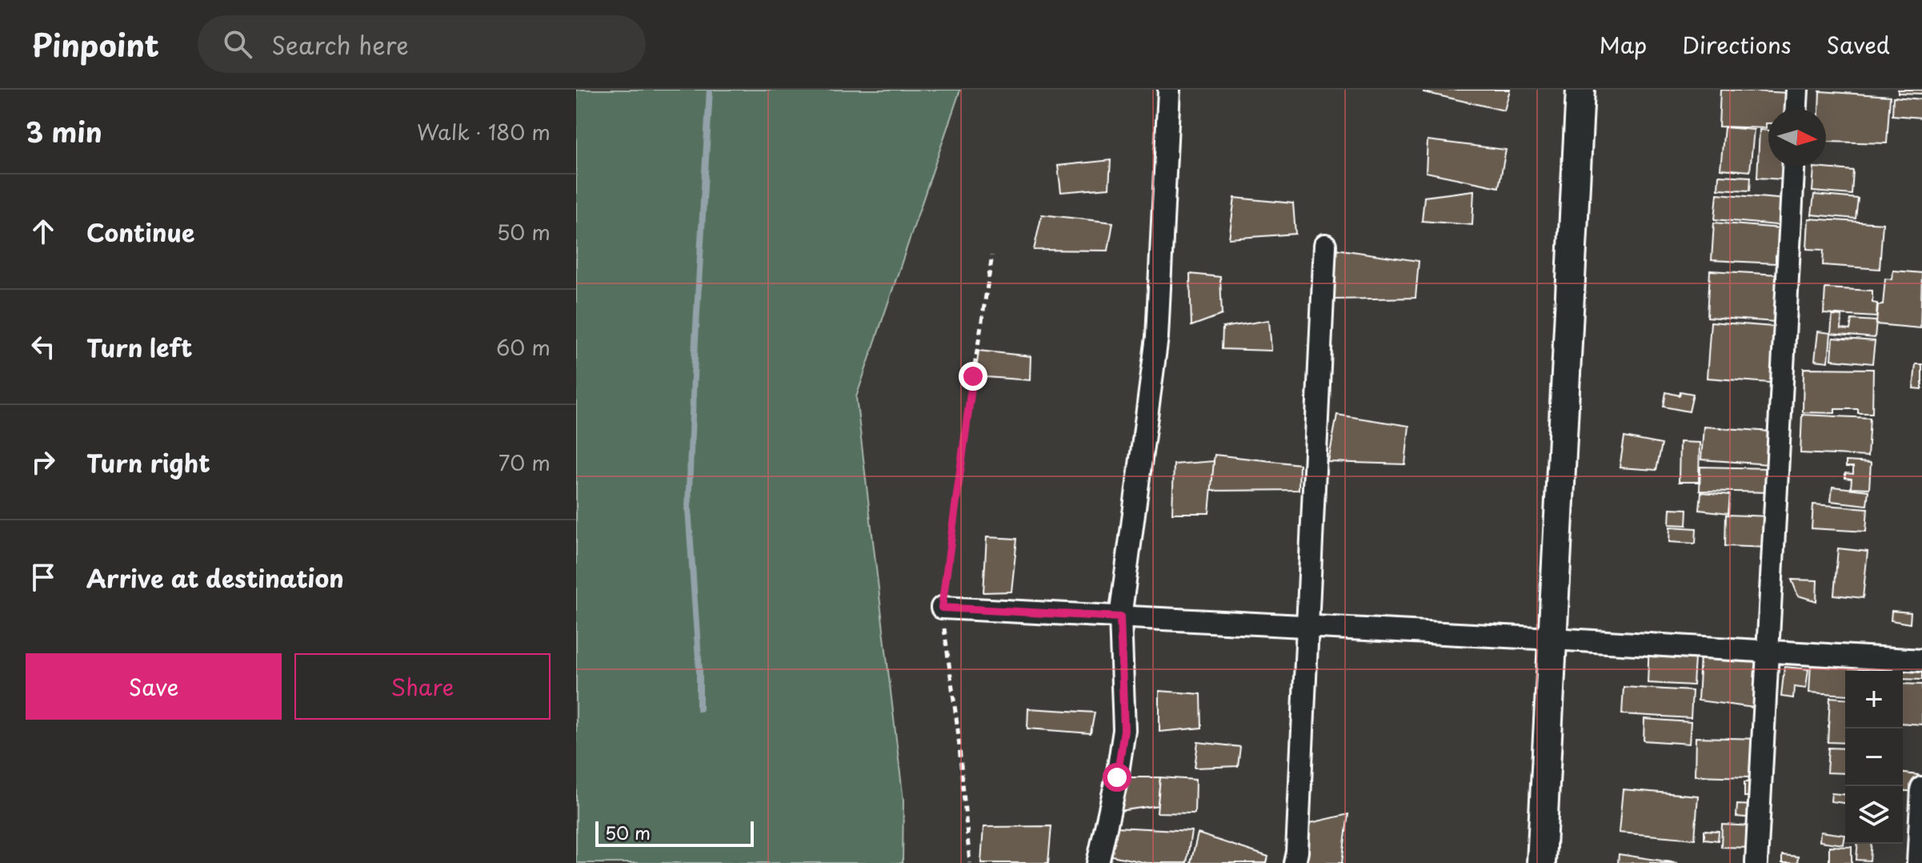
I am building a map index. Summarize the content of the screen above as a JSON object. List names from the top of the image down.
{
  "scale_bar": "50 m",
  "north": "right",
  "page": {
    "header": "Pinpoint",
    "search": "Search here",
    "nav": ["Map", "Directions", "Saved"],
    "heading": ["3 min", "Walk · 180 m"],
    "list": [
      ["Continue", "50 m"],
      ["Turn left", "60 m"],
      ["Turn right", "70 m"],
      "Arrive at destination"
    ],
    "buttons": ["Save", "Share"],
    "map_buttons": ["+", "−"],
    "scale": "50 m"
  }
}
